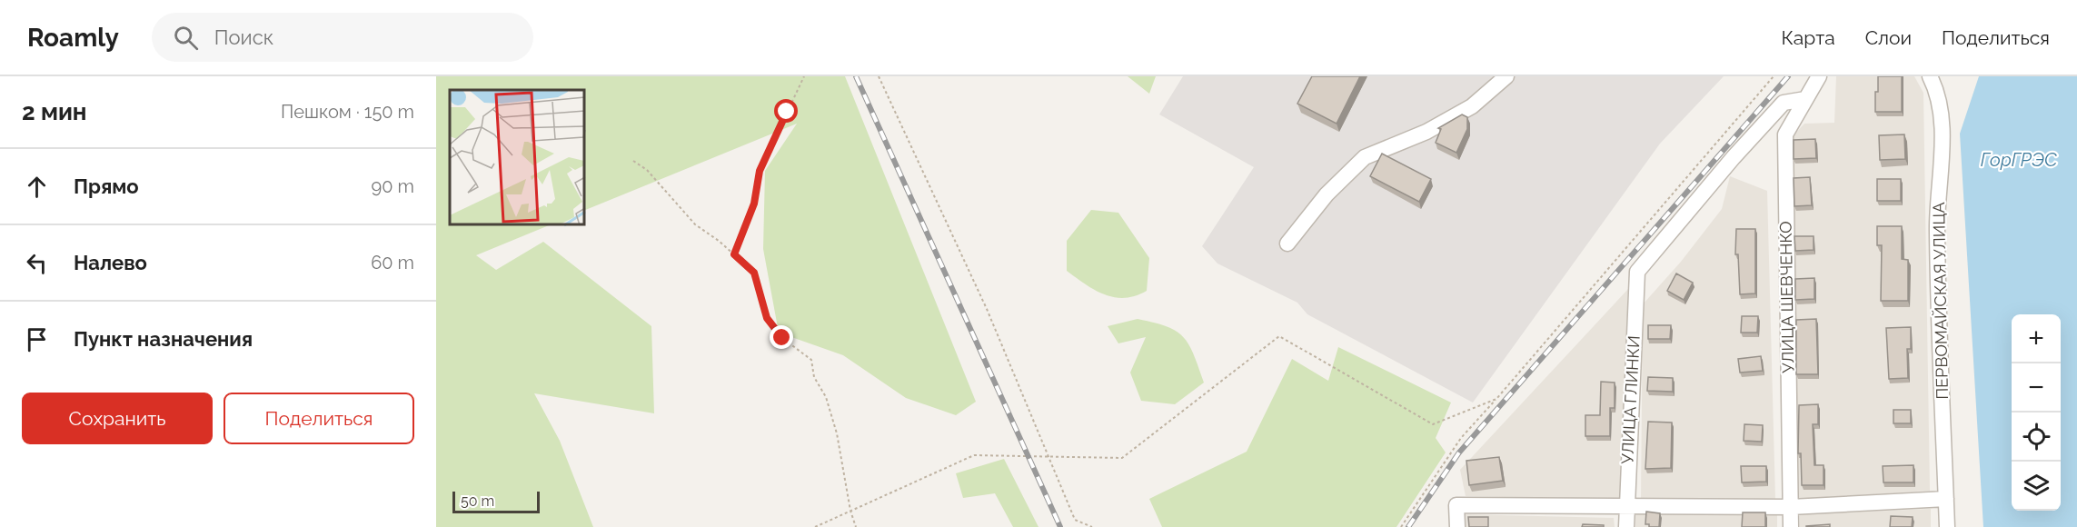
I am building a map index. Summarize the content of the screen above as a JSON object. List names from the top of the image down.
{
  "streets": {
    "street": ["УЛИЦА ШЕВЧЕНКО", "ПЕРВОМАЙСКАЯ УЛИЦА", "УЛИЦА ГЛИНКИ"]
  },
  "crossings": [
    ["УЛИЦА ШЕВЧЕНКО", "УЛИЦА ГЛИНКИ"]
  ],
  "water": ["ГорГРЭС"],
  "scale_bar": "50 m",
  "page": {
    "header": "Roamly",
    "search": "Поиск",
    "nav": ["Карта", "Слои", "Поделиться"],
    "heading": ["2 мин", "Пешком · 150 m"],
    "list": [
      ["Прямо", "90 m"],
      ["Налево", "60 m"],
      "Пункт назначения"
    ],
    "map_buttons": ["+", "−"],
    "buttons": ["Сохранить", "Поделиться"],
    "scale": "50 m"
  }
}
